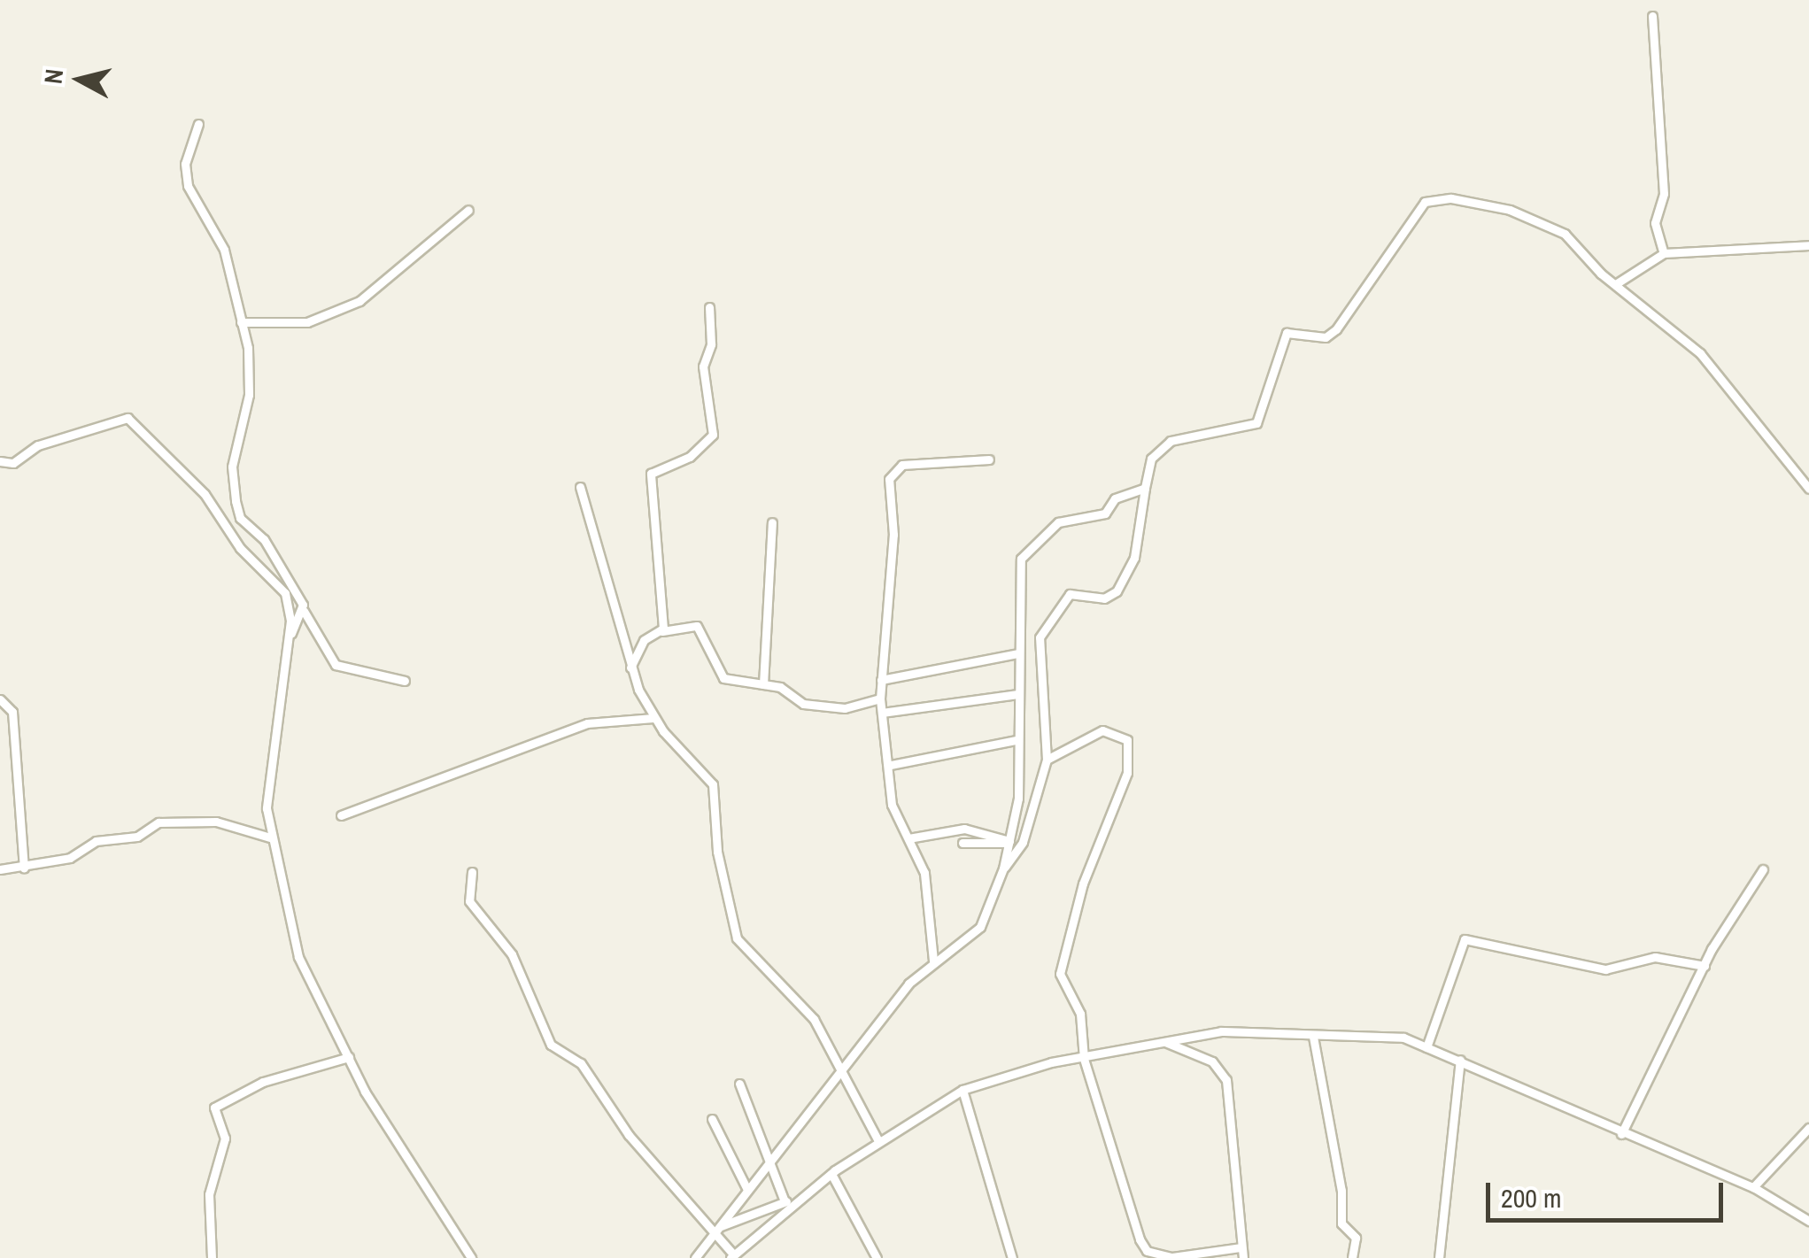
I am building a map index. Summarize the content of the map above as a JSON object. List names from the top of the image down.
{
  "scale_bar": "200 m",
  "north": "left"
}
